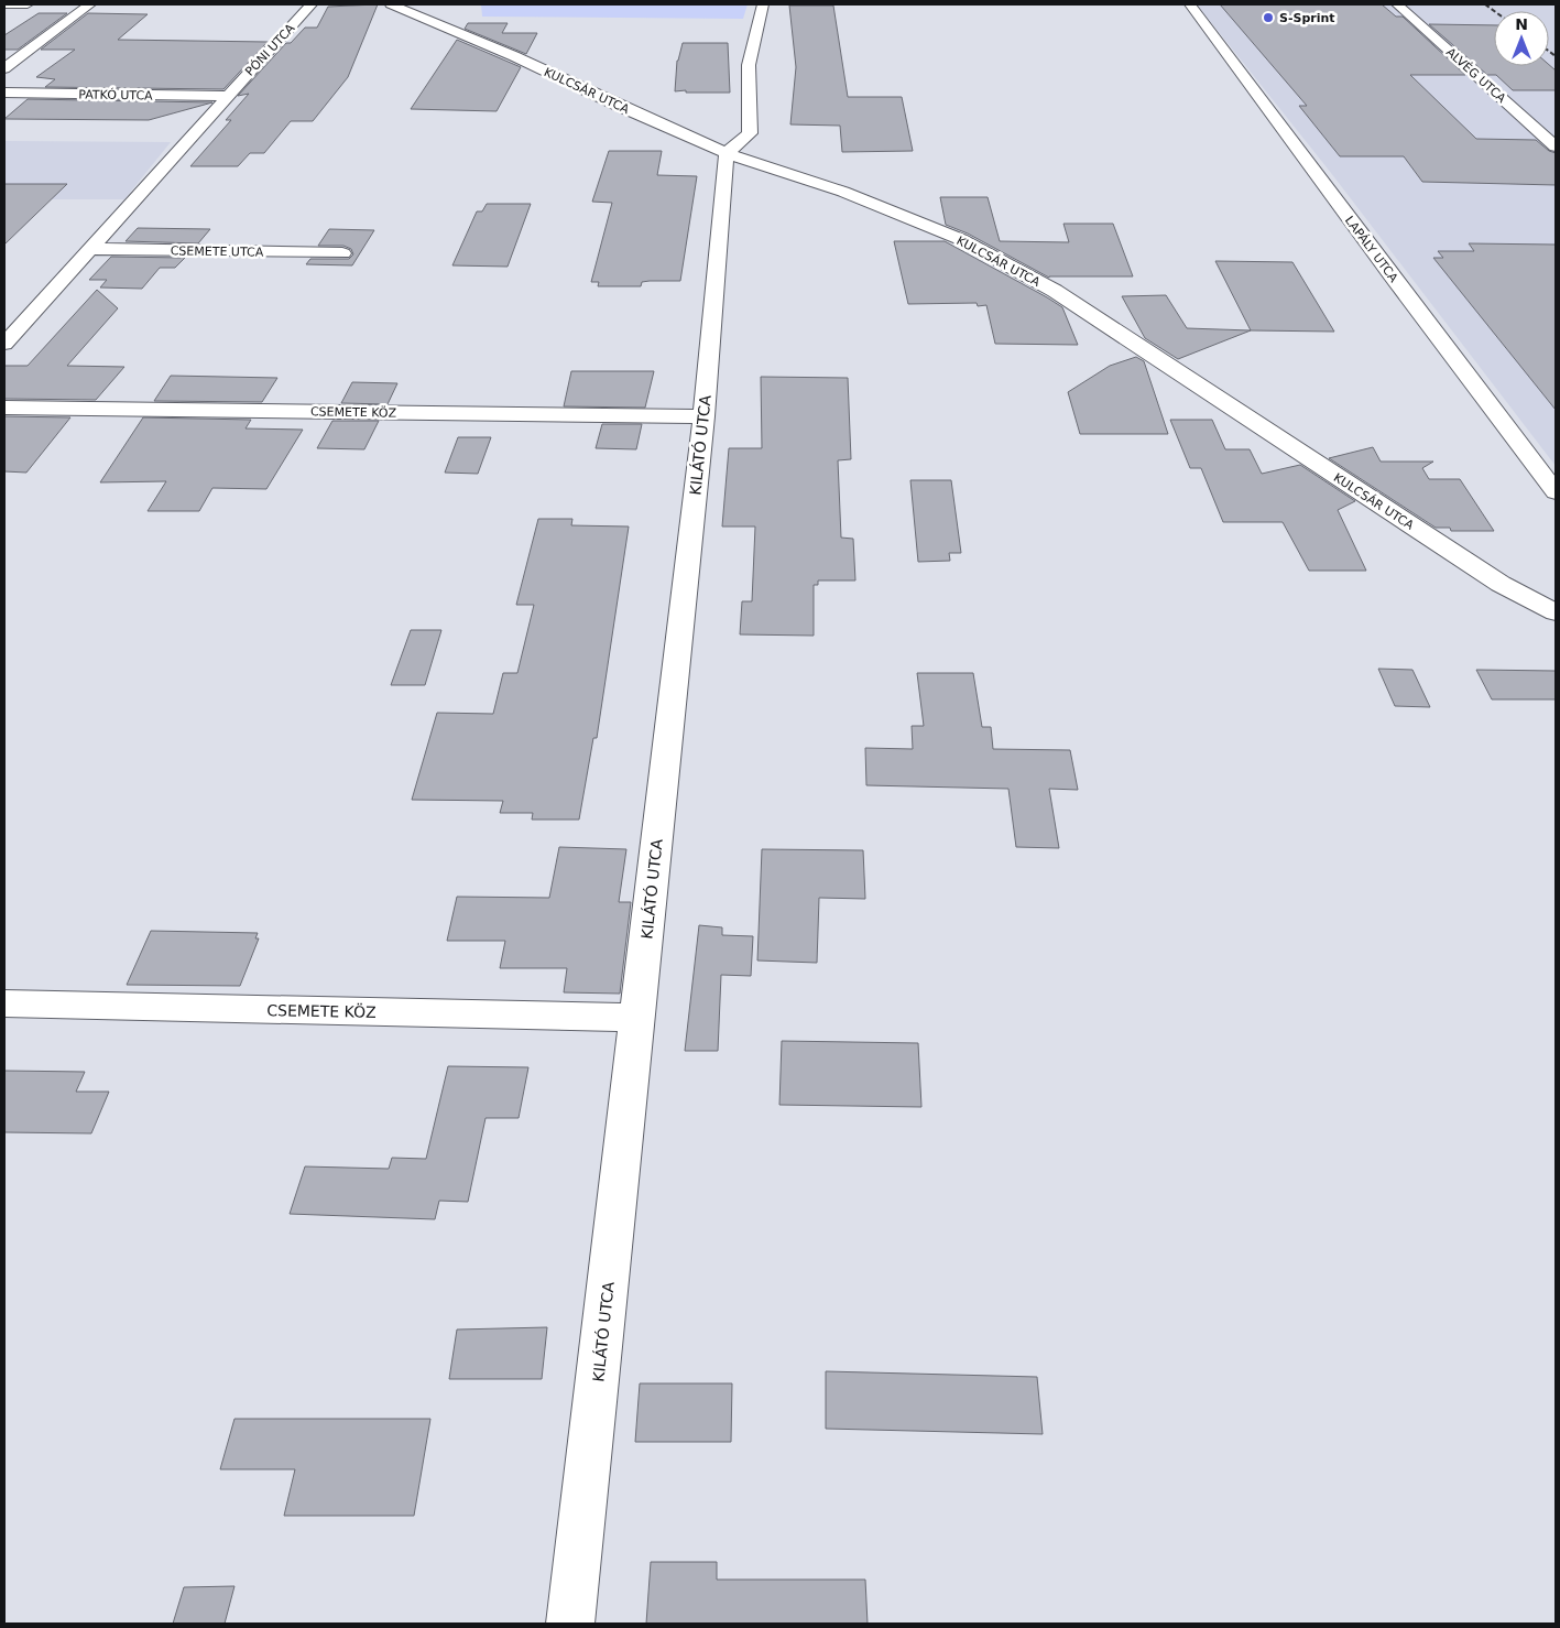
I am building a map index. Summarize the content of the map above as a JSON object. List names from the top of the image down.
{
  "streets": {
    "street": [
      "PÓNI UTCA",
      "ALVÉG UTCA",
      "KULCSÁR UTCA",
      "PATKÓ UTCA",
      "LAPÁLY UTCA",
      "CSEMETE UTCA",
      "CSEMETE KÖZ",
      "KILÁTÓ UTCA"
    ]
  },
  "crossings": [
    ["PÓNI UTCA", "PATKÓ UTCA"],
    ["KULCSÁR UTCA", "KILÁTÓ UTCA"],
    ["CSEMETE KÖZ", "KILÁTÓ UTCA"]
  ],
  "places": ["S-Sprint"],
  "north": "top"
}
